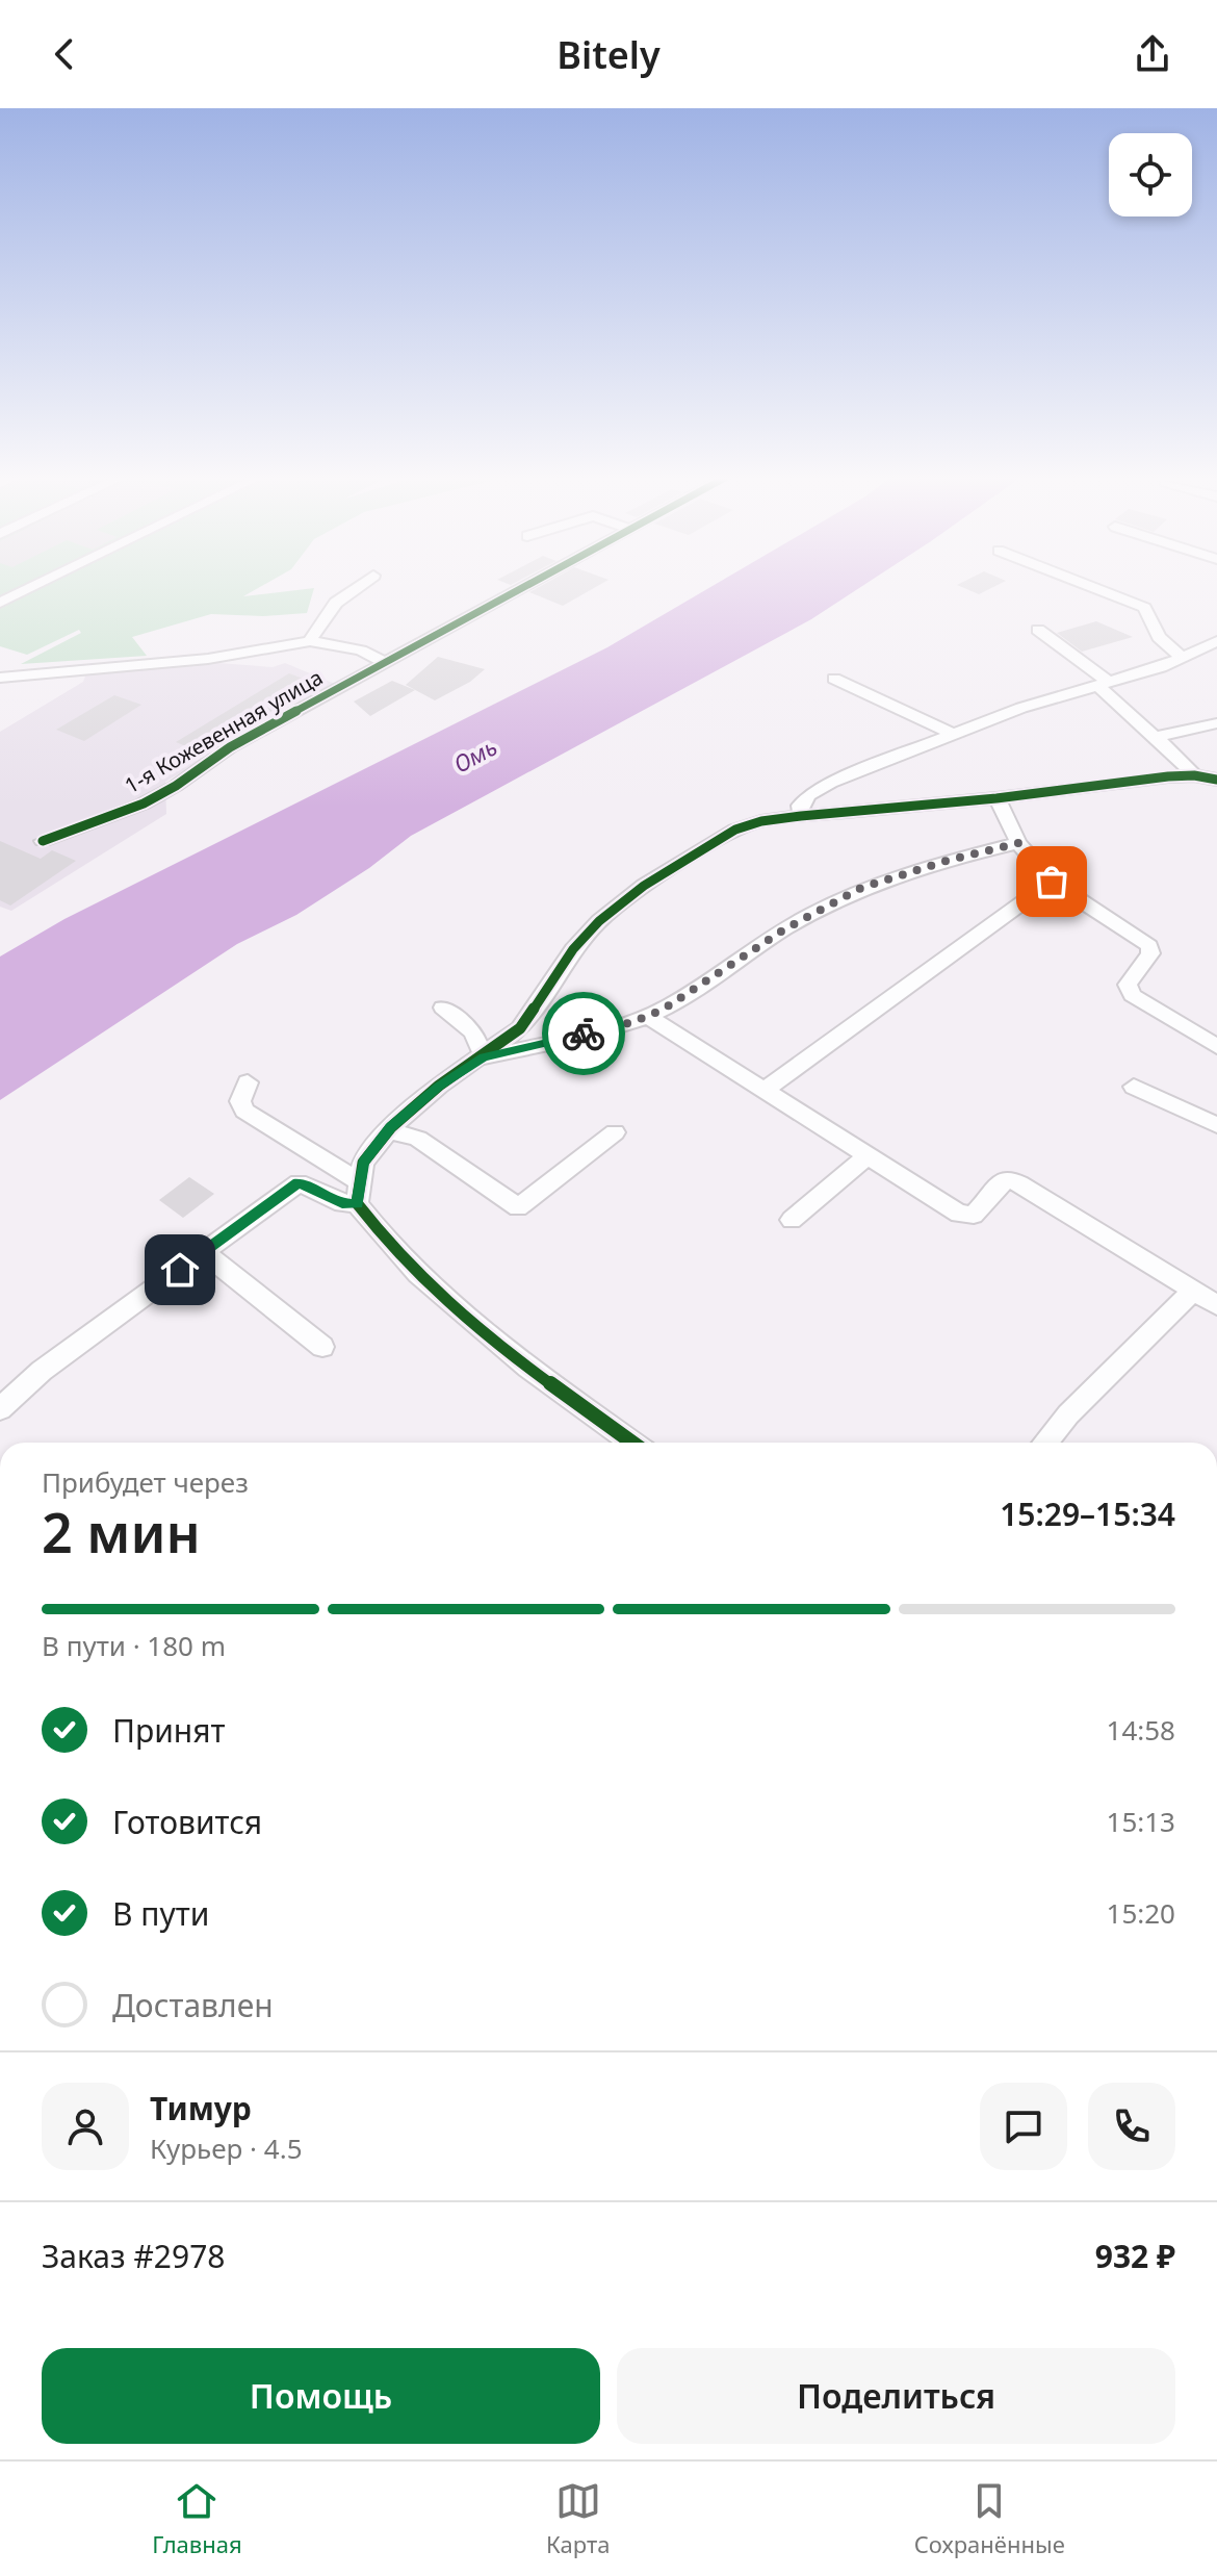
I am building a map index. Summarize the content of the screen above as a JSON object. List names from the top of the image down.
{
  "streets": {
    "street": ["1-я Кожевенная улица"]
  },
  "water": ["Омь"],
  "page": {
    "header": "Bitely",
    "heading": ["2 мин", "Прибудет через", "15:29–15:34"],
    "panel": [
      "Тимур",
      "Курьер · 4.5",
      "Заказ #2978",
      "932 ₽"
    ],
    "bar": "В пути · 180 m",
    "list": [
      ["Принят", "14:58"],
      ["Готовится", "15:13"],
      ["В пути", "15:20"],
      "Доставлен"
    ],
    "buttons": ["Помощь", "Поделиться"],
    "tabs": ["Главная", "Карта", "Сохранённые"]
  }
}
